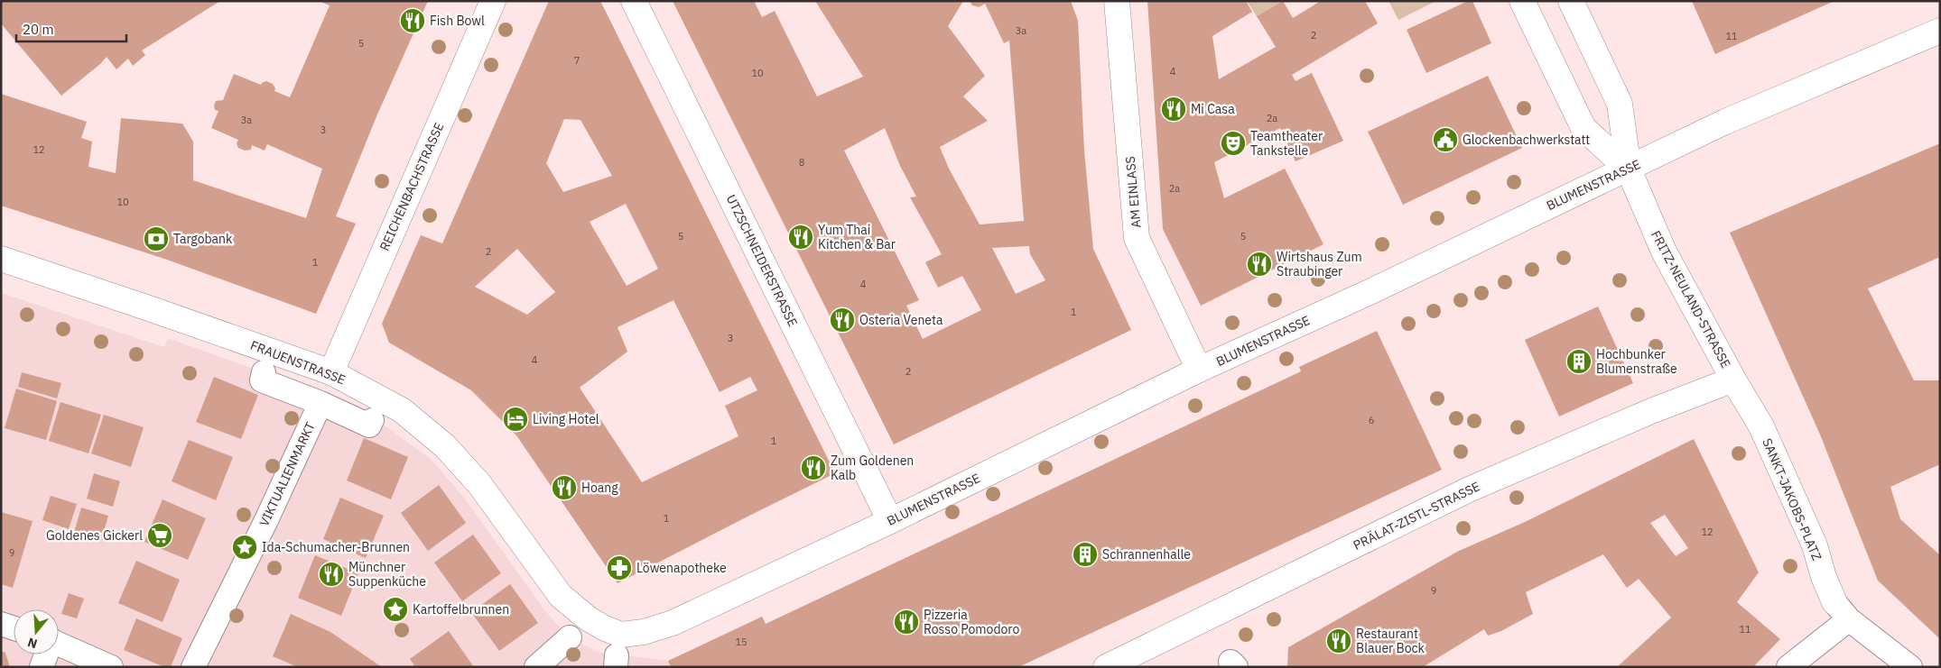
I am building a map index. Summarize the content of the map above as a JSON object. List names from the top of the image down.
{
  "streets": {
    "street": [
      "BLUMENSTRASSE",
      "REICHENBACHSTRASSE",
      "AM EINLASS",
      "UTZSCHNEIDERSTRASSE",
      "FRITZ-NEULAND-STRASSE",
      "FRAUENSTRASSE",
      "VIKTUALIENMARKT",
      "SANKT-JAKOBS-PLATZ",
      "PRÄLAT-ZISTL-STRASSE"
    ]
  },
  "crossings": [
    ["BLUMENSTRASSE", "AM EINLASS"],
    ["BLUMENSTRASSE", "UTZSCHNEIDERSTRASSE"],
    ["BLUMENSTRASSE", "FRITZ-NEULAND-STRASSE"],
    ["BLUMENSTRASSE", "FRAUENSTRASSE"],
    ["REICHENBACHSTRASSE", "FRAUENSTRASSE"],
    ["FRITZ-NEULAND-STRASSE", "SANKT-JAKOBS-PLATZ"],
    ["FRITZ-NEULAND-STRASSE", "PRÄLAT-ZISTL-STRASSE"],
    ["SANKT-JAKOBS-PLATZ", "PRÄLAT-ZISTL-STRASSE"]
  ],
  "places": {
    "restaurant": [
      "Fish Bowl",
      "Mi Casa",
      "Yum Thai Kitchen & Bar",
      "Wirtshaus Zum Straubinger",
      "Osteria Veneta",
      "Zum Goldenen Kalb",
      "Hoang",
      "Münchner Suppenküche",
      "Pizzeria Rosso Pomodoro",
      "Restaurant Blauer Bock"
    ],
    "public building": ["Glockenbachwerkstatt"],
    "theatre": ["Teamtheater Tankstelle"],
    "bank": ["Targobank"],
    "building": ["Hochbunker Blumenstraße", "Schrannenhalle"],
    "hotel": ["Living Hotel"],
    "supermarket": ["Goldenes Gickerl"],
    "place": ["Ida-Schumacher-Brunnen", "Kartoffelbrunnen"],
    "pharmacy": ["Löwenapotheke"]
  },
  "house_numbers": [
    "3a",
    "2",
    "11",
    "5",
    "7",
    "4",
    "10",
    "2a",
    "3a",
    "3",
    "12",
    "8",
    "2a",
    "10",
    "5",
    "5",
    "2",
    "1",
    "4",
    "1",
    "3",
    "4",
    "2",
    "6",
    "1",
    "1",
    "12",
    "9",
    "9",
    "11",
    "15"
  ],
  "scale_bar": "20 m",
  "north": "bottom"
}
